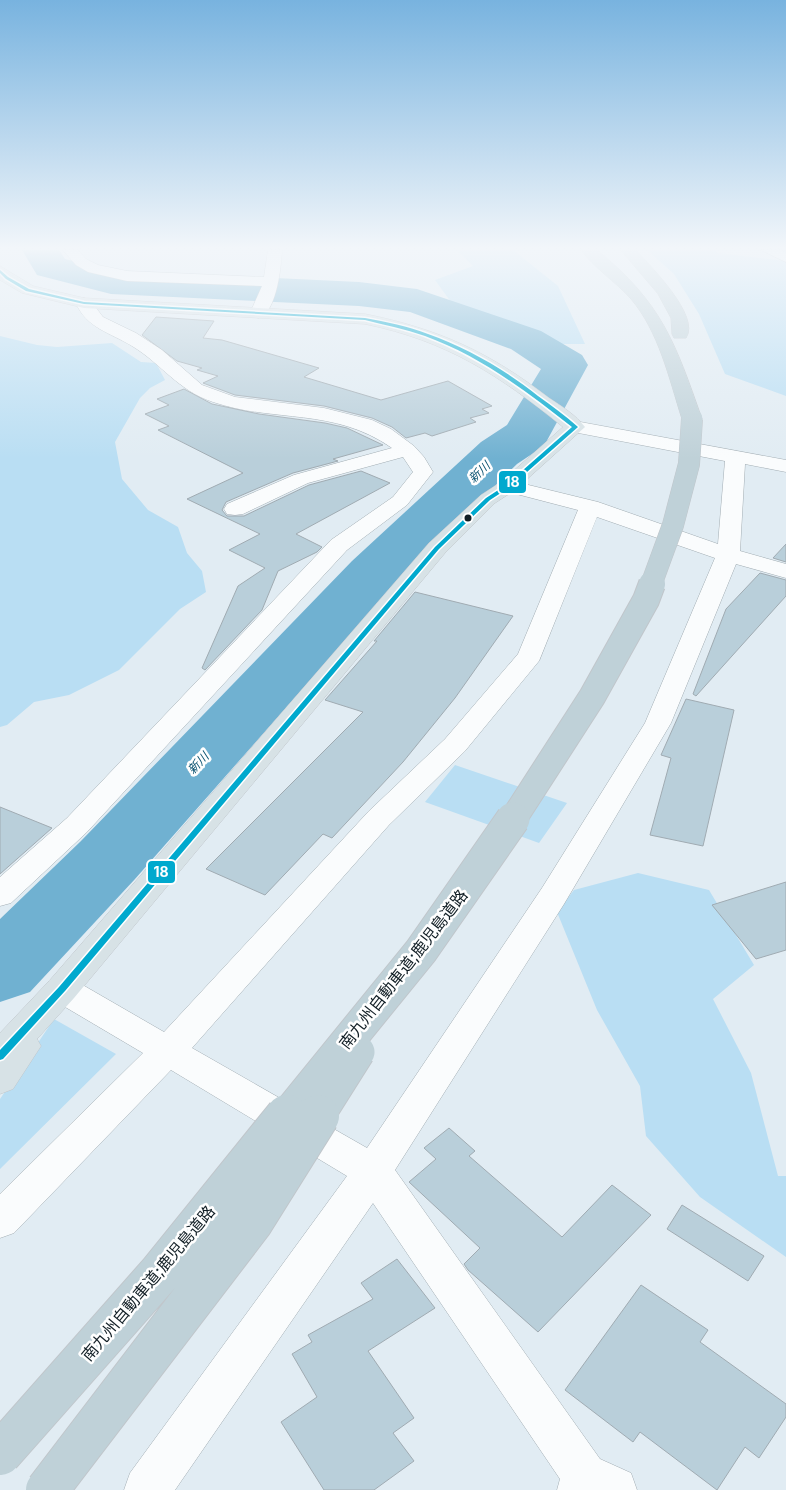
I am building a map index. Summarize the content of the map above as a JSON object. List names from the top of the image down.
{
  "streets": {
    "highway": ["南九州自動車道;鹿児島道路"]
  },
  "water": ["新川"],
  "lines": ["transit line 18"]
}
